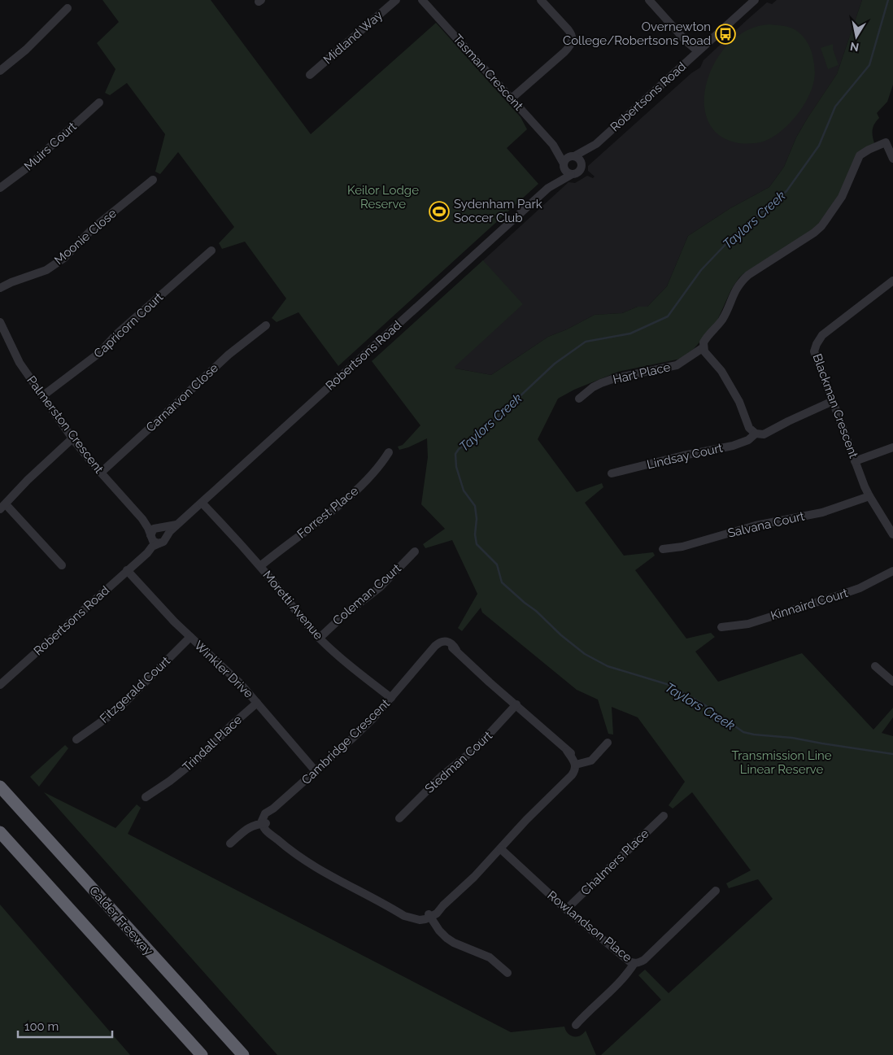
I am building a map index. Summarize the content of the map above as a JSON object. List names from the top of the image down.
{
  "streets": {
    "highway": ["Calder Freeway"],
    "street": [
      "Midland Way",
      "Tasman Crescent",
      "Robertsons Road",
      "Muirs Court",
      "Moonie Close",
      "Capricorn Court",
      "Hart Place",
      "Carnarvon Close",
      "Blackman Crescent",
      "Palmerston Crescent",
      "Lindsay Court",
      "Forrest Place",
      "Salvana Court",
      "Coleman Court",
      "Kinnaird Court",
      "Moretti Avenue",
      "Winkler Drive",
      "Fitzgerald Court",
      "Cambridge Crescent",
      "Trindall Place",
      "Stedman Court",
      "Chalmers Place",
      "Rowlandson Place"
    ]
  },
  "crossings": [
    ["Tasman Crescent", "Robertsons Road"],
    ["Robertsons Road", "Palmerston Crescent"],
    ["Robertsons Road", "Moretti Avenue"],
    ["Robertsons Road", "Winkler Drive"],
    ["Capricorn Court", "Palmerston Crescent"],
    ["Carnarvon Close", "Palmerston Crescent"],
    ["Blackman Crescent", "Lindsay Court"],
    ["Blackman Crescent", "Salvana Court"],
    ["Forrest Place", "Moretti Avenue"],
    ["Coleman Court", "Moretti Avenue"],
    ["Moretti Avenue", "Cambridge Crescent"],
    ["Winkler Drive", "Fitzgerald Court"],
    ["Winkler Drive", "Cambridge Crescent"],
    ["Winkler Drive", "Trindall Place"],
    ["Cambridge Crescent", "Stedman Court"],
    ["Chalmers Place", "Rowlandson Place"]
  ],
  "water": ["Taylors Creek"],
  "parks": ["Keilor Lodge Reserve", "Transmission Line Linear Reserve"],
  "places": {
    "bus stop": ["Overnewton College/Robertsons Road"],
    "sports": ["Sydenham Park Soccer Club"]
  },
  "scale_bar": "100 m",
  "north": "bottom"
}
